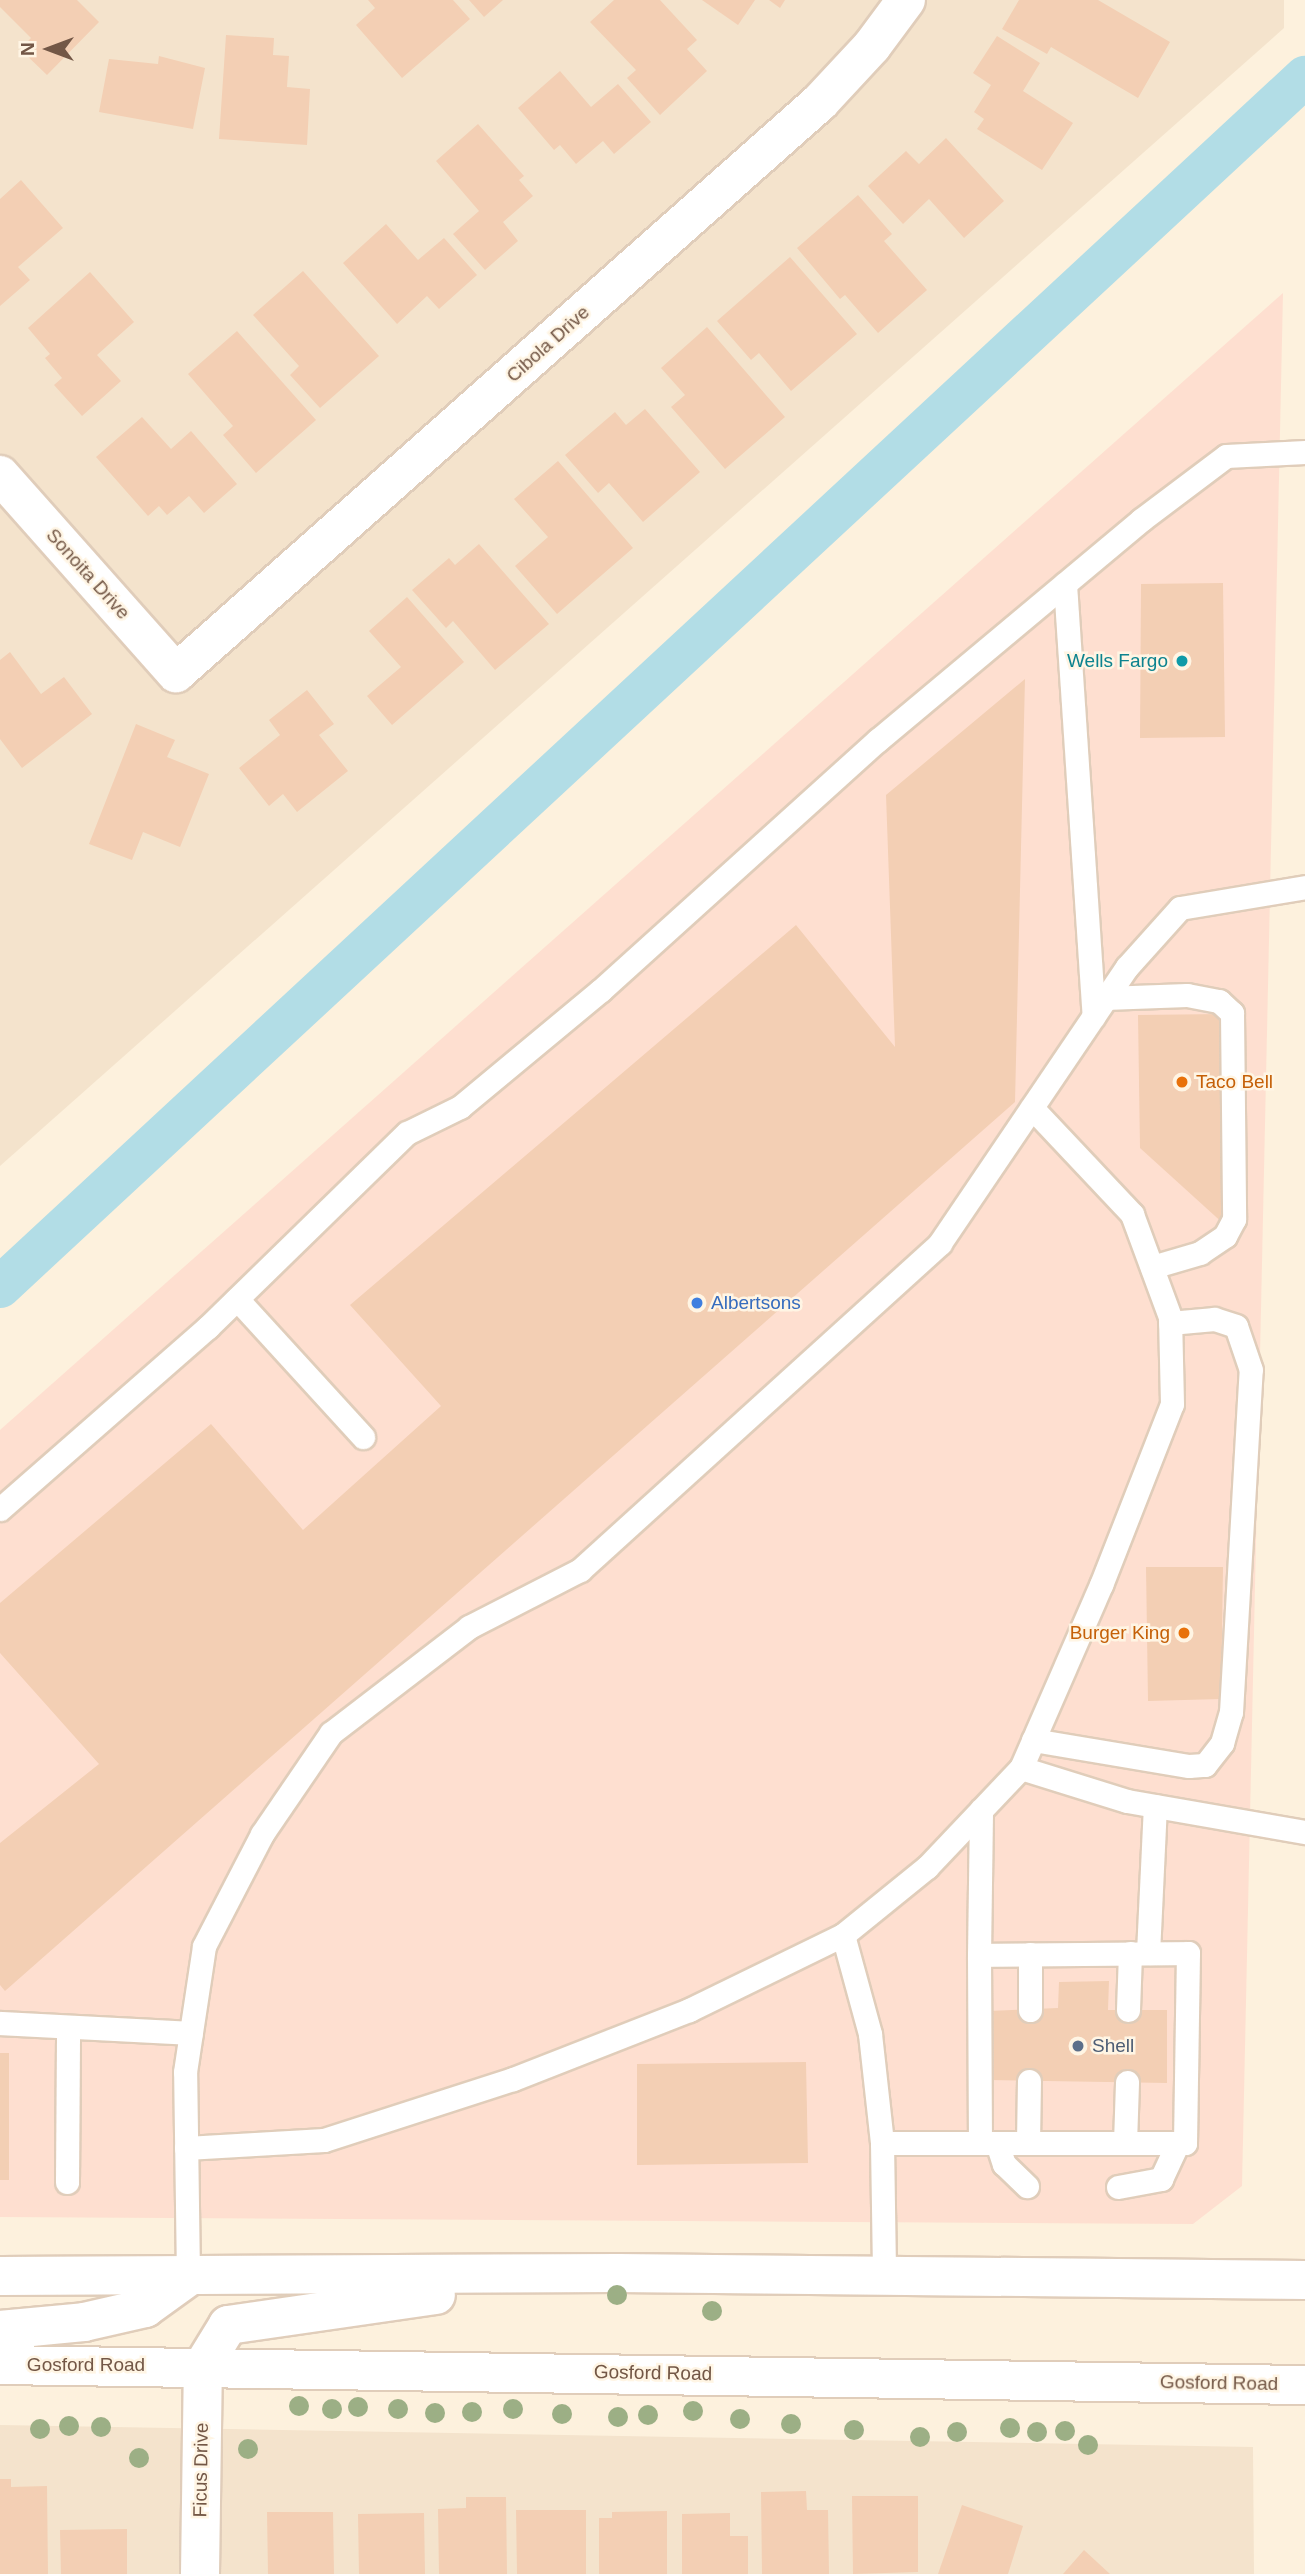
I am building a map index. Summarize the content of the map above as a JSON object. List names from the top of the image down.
{
  "streets": {
    "main road": [
      "Cibola Drive",
      "Sonoita Drive",
      "Gosford Road",
      "Ficus Drive"
    ]
  },
  "crossings": [
    ["Cibola Drive", "Sonoita Drive"],
    ["Gosford Road", "Ficus Drive"]
  ],
  "places": [
    "Wells Fargo",
    "Taco Bell",
    "Albertsons",
    "Burger King",
    "Shell"
  ],
  "north": "left"
}
